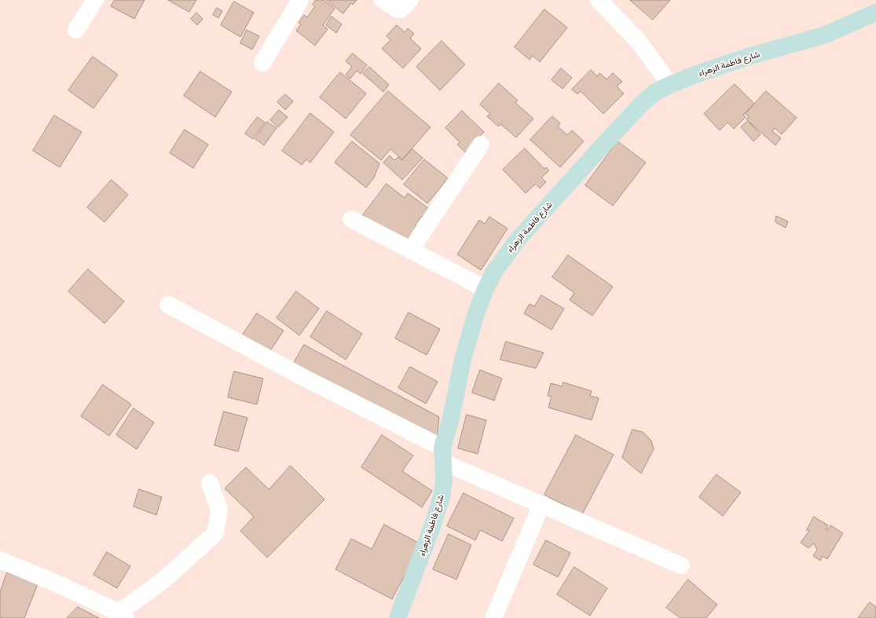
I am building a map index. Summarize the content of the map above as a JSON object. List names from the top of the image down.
{
  "streets": {
    "street": ["شارع فاطمة الزهراء"]
  }
}
